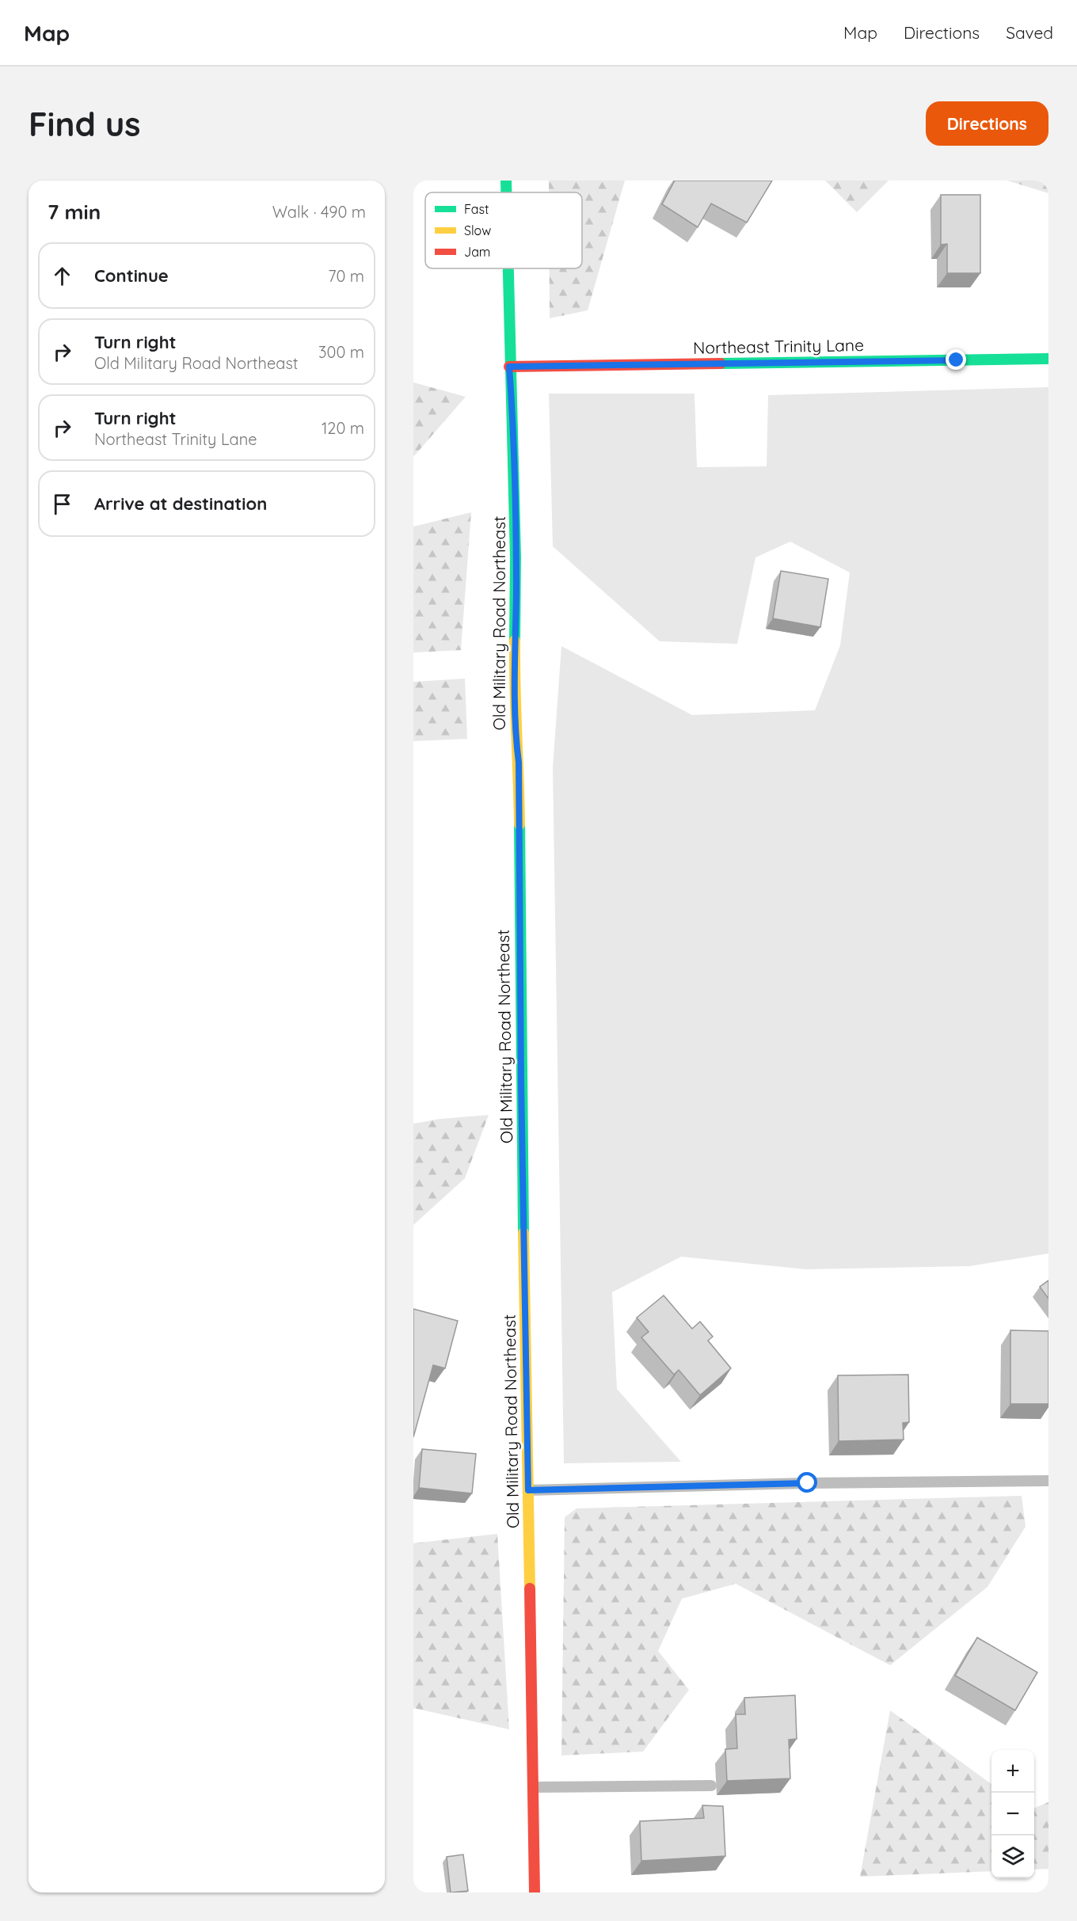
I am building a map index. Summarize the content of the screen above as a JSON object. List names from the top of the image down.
{
  "streets": {
    "street": ["Northeast Trinity Lane", "Old Military Road Northeast"]
  },
  "crossings": [
    ["Northeast Trinity Lane", "Old Military Road Northeast"]
  ],
  "legend": ["Fast", "Slow", "Jam"],
  "page": {
    "header": "Map",
    "nav": ["Map", "Directions", "Saved"],
    "buttons": "Directions",
    "title": "Find us",
    "heading": ["7 min", "Walk · 490 m"],
    "list": [
      ["Continue", "70 m"],
      ["Turn right", "Old Military Road Northeast", "300 m"],
      ["Turn right", "Northeast Trinity Lane", "120 m"],
      "Arrive at destination"
    ],
    "map_buttons": ["+", "−"]
  }
}
